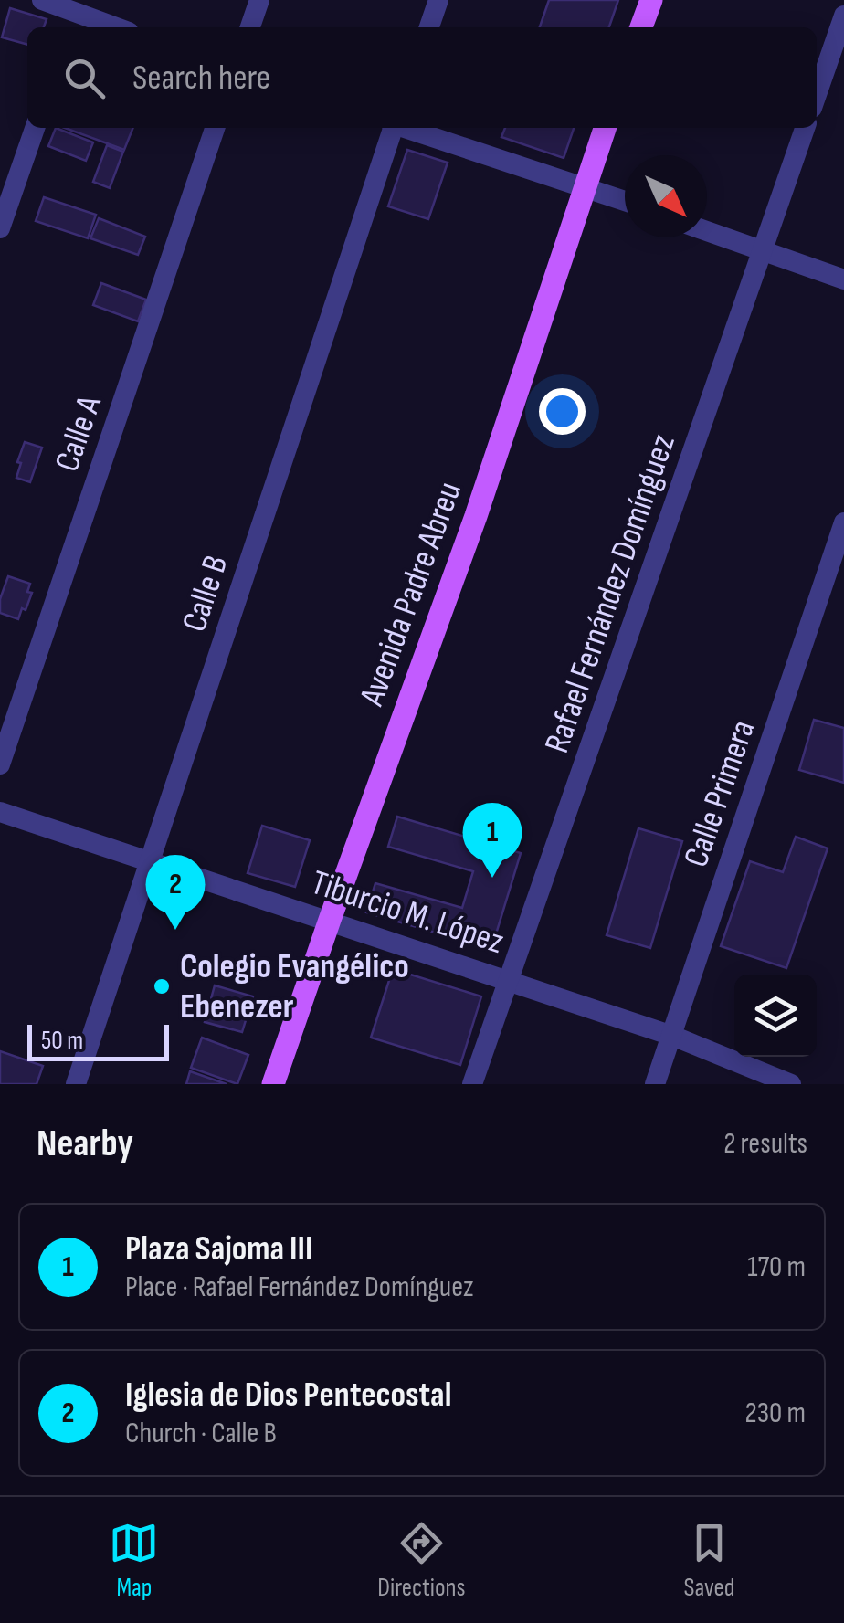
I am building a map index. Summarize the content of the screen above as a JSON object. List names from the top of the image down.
{
  "streets": {
    "main road": ["Avenida Padre Abreu"],
    "street": [
      "Calle A",
      "Calle B",
      "Rafael Fernández Domínguez",
      "Calle Primera",
      "Tiburcio M. López"
    ]
  },
  "crossings": [
    ["Calle B", "Tiburcio M. López"],
    ["Avenida Padre Abreu", "Tiburcio M. López"],
    ["Rafael Fernández Domínguez", "Tiburcio M. López"],
    ["Calle Primera", "Tiburcio M. López"]
  ],
  "places": ["Colegio Evangélico Ebenezer"],
  "scale_bar": "50 m",
  "north": "bottom right",
  "page": {
    "search": "Search here",
    "pins": ["1", "2"],
    "scale": "50 m",
    "heading": ["Nearby", "2 results"],
    "list": [
      {
        "mark": "1",
        "name": "Plaza Sajoma III",
        "note": "Place · Rafael Fernández Domínguez",
        "value": "170 m"
      },
      {
        "mark": "2",
        "name": "Iglesia de Dios Pentecostal",
        "note": "Church · Calle B",
        "value": "230 m"
      }
    ],
    "nav": ["Map", "Directions", "Saved"]
  }
}
